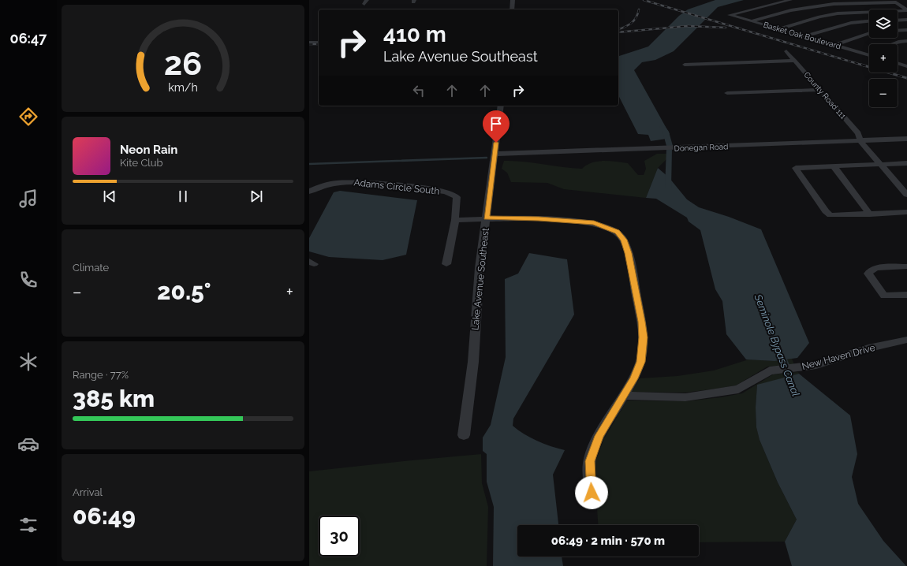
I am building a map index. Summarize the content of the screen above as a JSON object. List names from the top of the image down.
{
  "streets": {
    "street": [
      "Basket Oak Boulevard",
      "County Road 111",
      "Donegan Road",
      "Adams Circle South",
      "Lake Avenue Southeast",
      "New Haven Drive"
    ]
  },
  "crossings": [
    ["County Road 111", "Donegan Road"],
    ["Donegan Road", "Lake Avenue Southeast"]
  ],
  "water": ["Seminole Bypass Canal"],
  "page": {
    "tabs": "06:47",
    "map_buttons": ["+", "−"],
    "turn": ["410 m", "Lake Avenue Southeast"],
    "song": ["Neon Rain", "Kite Club"],
    "tile": [
      "Climate",
      ["Range · 77%", "385 km"],
      ["Arrival", "06:49"]
    ],
    "heat": ["−", "20.5°", "+"],
    "limit": "30",
    "trip": "06:49 · 2 min · 570 m",
    "gauge": ["26", "km/h"]
  }
}
